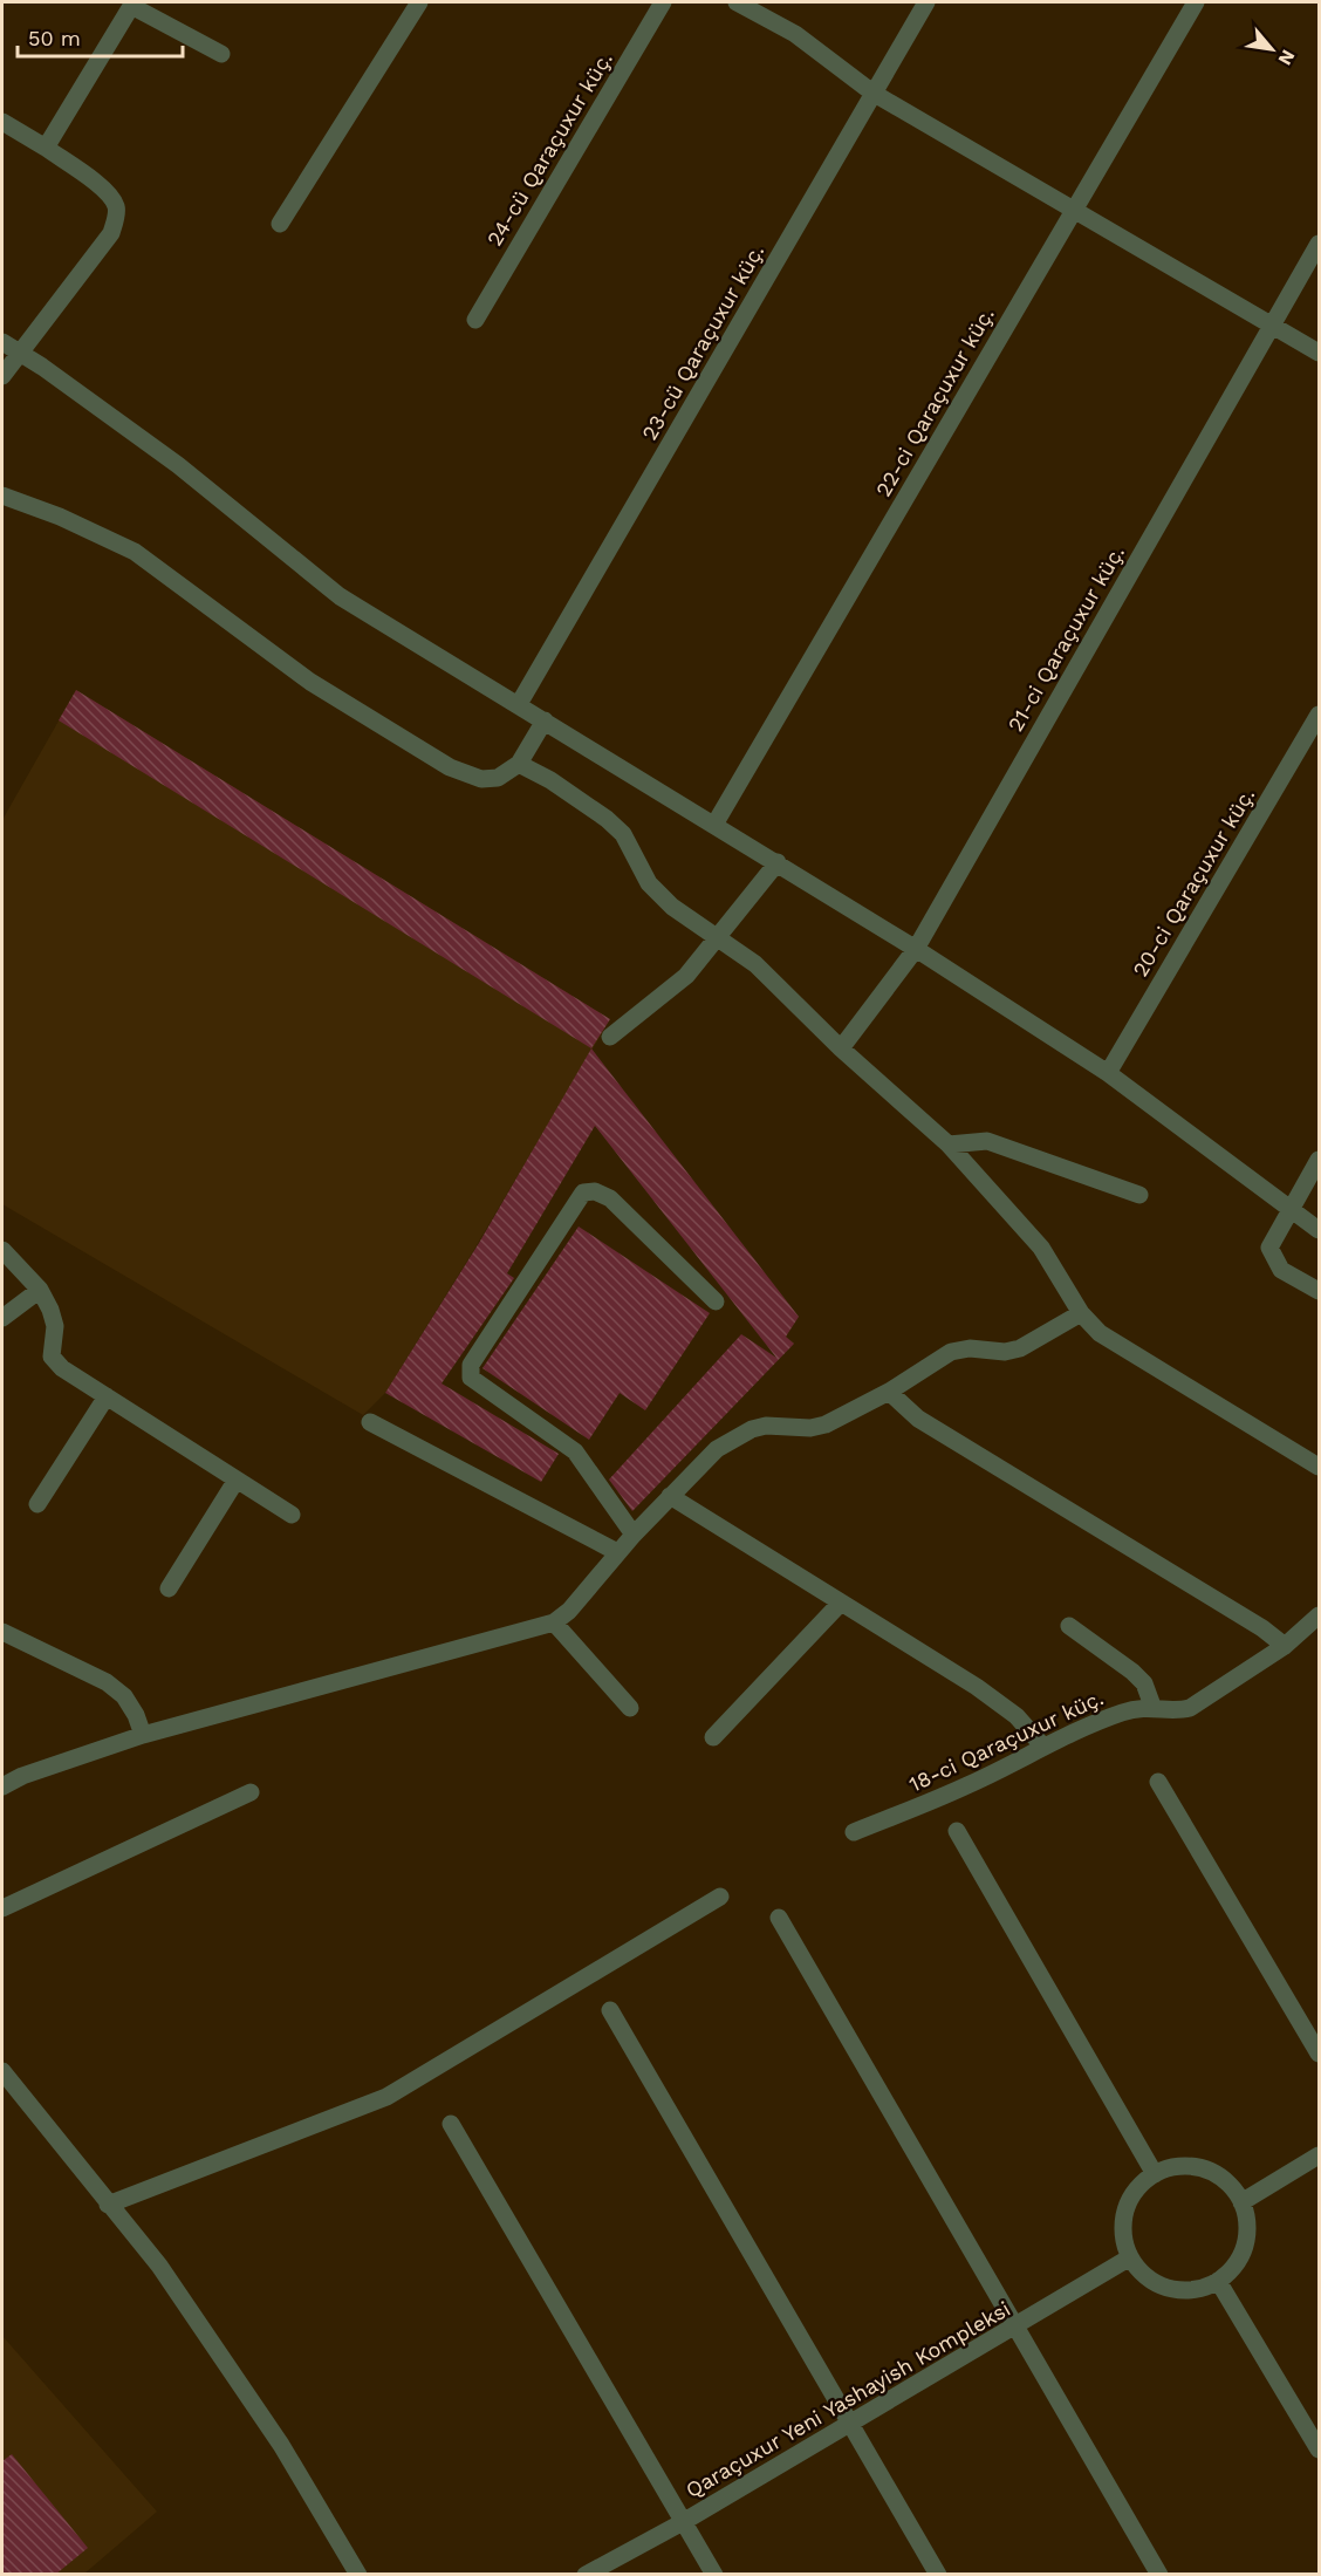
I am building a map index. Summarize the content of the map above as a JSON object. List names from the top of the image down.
{
  "streets": {
    "street": [
      "24-cü Qaraçuxur küç.",
      "23-cü Qaraçuxur küç.",
      "22-ci Qaraçuxur küç.",
      "21-ci Qaraçuxur küç.",
      "20-ci Qaraçuxur küç.",
      "18-ci Qaraçuxur küç.",
      "Qaraçuxur Yeni Yashayish Kompleksi"
    ]
  },
  "scale_bar": "50 m",
  "north": "bottom right"
}
